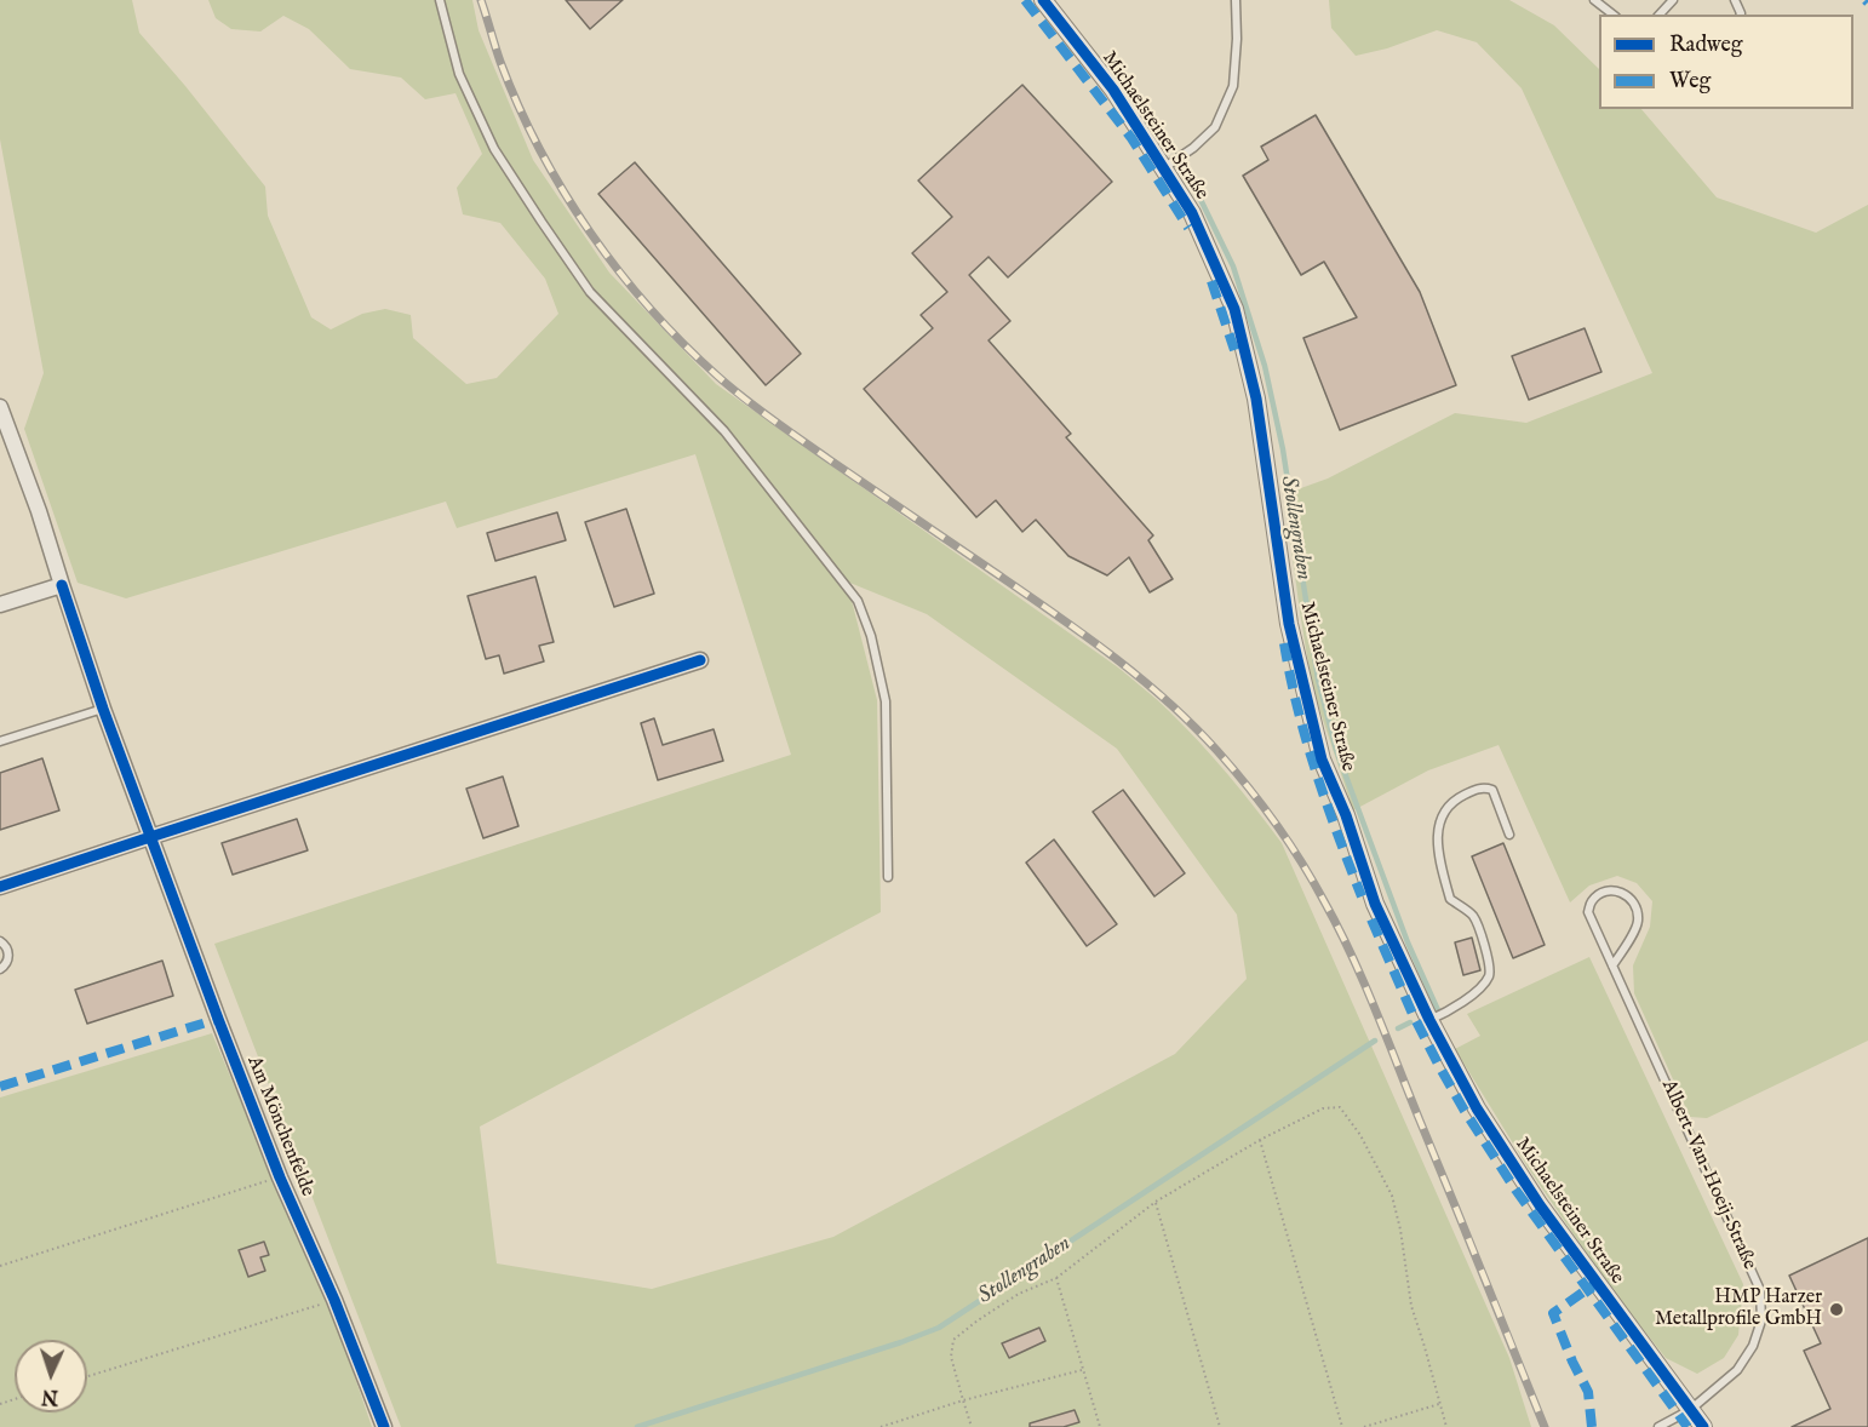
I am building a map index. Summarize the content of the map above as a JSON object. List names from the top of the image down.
{
  "streets": {
    "street": ["Michaelsteiner Straße", "Am Mönchenfelde"],
    "lane": ["Albert-Van-Hoeij-Straße"]
  },
  "crossings": [
    ["Michaelsteiner Straße", "Albert-Van-Hoeij-Straße"]
  ],
  "water": ["Stollengraben"],
  "places": ["HMP Harzer Metallprofile GmbH"],
  "legend": ["Radweg", "Weg"],
  "north": "bottom"
}
